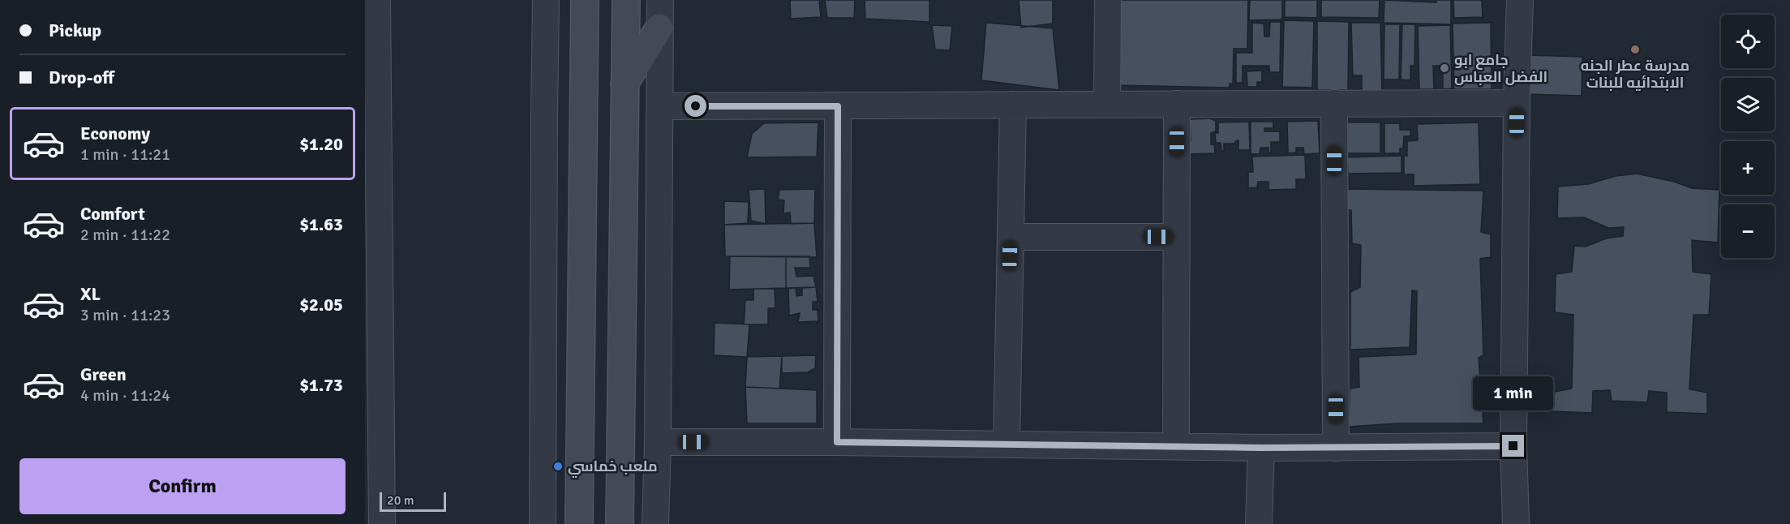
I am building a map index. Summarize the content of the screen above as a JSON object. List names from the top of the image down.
{
  "places": ["مدرسة عطر الجنه الابتدائيه للبنات", "جامع ابو الفضل العباس", "ملعب خماسي"],
  "scale_bar": "20 m",
  "page": {
    "banner": ["Pickup", "Drop-off"],
    "map_buttons": ["+", "−"],
    "list": [
      {
        "name": "Economy",
        "note": "1 min · 11:21",
        "value": "$1.20"
      },
      {
        "name": "Comfort",
        "note": "2 min · 11:22",
        "value": "$1.63"
      },
      {
        "name": "XL",
        "note": "3 min · 11:23",
        "value": "$2.05"
      },
      {
        "name": "Green",
        "note": "4 min · 11:24",
        "value": "$1.73"
      }
    ],
    "bubble": "1 min",
    "buttons": "Confirm",
    "scale": "20 m"
  }
}
